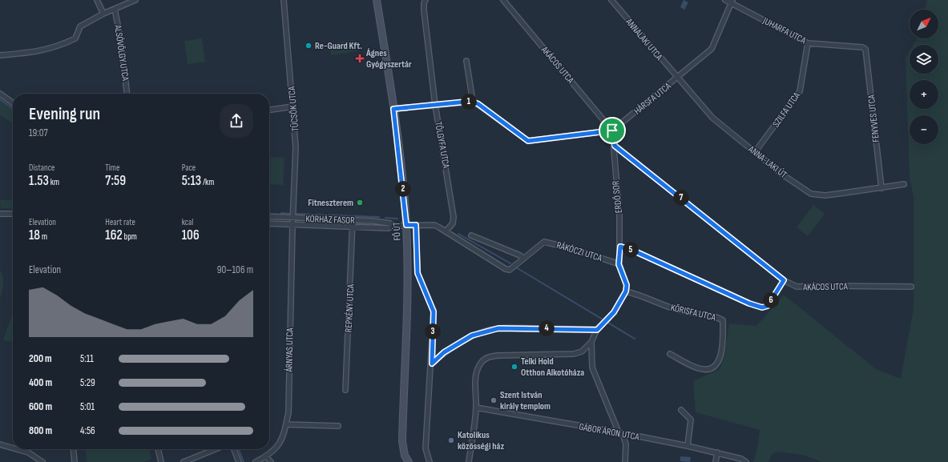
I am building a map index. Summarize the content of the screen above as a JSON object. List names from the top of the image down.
{
  "streets": {
    "main road": ["FŐ ÚT"],
    "street": [
      "JUHARFA UTCA",
      "ANNALAKI UTCA",
      "ALSÓVÖLGY UTCA",
      "AKÁCOS UTCA",
      "HÁRSFA UTCA",
      "TÜCSÖK UTCA",
      "SZILFA UTCA",
      "FENYVES UTCA",
      "TÖLGYFA UTCA",
      "ANNA-LAKI ÚT",
      "ERDŐ SOR",
      "KÓRHÁZ FASOR",
      "RÁKÓCZI UTCA",
      "REPKÉNY UTCA",
      "KŐRISFA UTCA",
      "ÁRNYAS UTCA",
      "GÁBOR ÁRON UTCA"
    ]
  },
  "crossings": [
    ["JUHARFA UTCA", "HÁRSFA UTCA"],
    ["JUHARFA UTCA", "SZILFA UTCA"],
    ["JUHARFA UTCA", "FENYVES UTCA"],
    ["ANNALAKI UTCA", "HÁRSFA UTCA"],
    ["ANNALAKI UTCA", "ANNA-LAKI ÚT"],
    ["AKÁCOS UTCA", "HÁRSFA UTCA"],
    ["AKÁCOS UTCA", "ERDŐ SOR"],
    ["HÁRSFA UTCA", "ANNA-LAKI ÚT"],
    ["HÁRSFA UTCA", "ERDŐ SOR"],
    ["TÜCSÖK UTCA", "KÓRHÁZ FASOR"],
    ["TÜCSÖK UTCA", "ÁRNYAS UTCA"],
    ["SZILFA UTCA", "ANNA-LAKI ÚT"],
    ["FENYVES UTCA", "ANNA-LAKI ÚT"],
    ["TÖLGYFA UTCA", "RÁKÓCZI UTCA"],
    ["ERDŐ SOR", "RÁKÓCZI UTCA"],
    ["KÓRHÁZ FASOR", "FŐ ÚT"],
    ["KÓRHÁZ FASOR", "RÁKÓCZI UTCA"],
    ["KÓRHÁZ FASOR", "REPKÉNY UTCA"],
    ["KÓRHÁZ FASOR", "ÁRNYAS UTCA"],
    ["FŐ ÚT", "RÁKÓCZI UTCA"]
  ],
  "places": {
    "other": [
      "Re-Guard Kft.",
      "Fitneszterem",
      "Telki Hold Otthon Alkotóháza",
      "Szent István király templom",
      "Katolikus közösségi ház"
    ],
    "health": ["Ágnes Gyógyszertár"]
  },
  "north": "top right",
  "page": {
    "map_buttons": ["+", "−"],
    "pins": [
      "1",
      "2",
      "7",
      "5",
      "6",
      "4",
      "3"
    ],
    "heading": ["Evening run", "19:07"],
    "stats": [
      ["Distance", "1.53 km"],
      ["Time", "7:59"],
      ["Pace", "5:13 /km"],
      ["Elevation", "18 m"],
      ["Heart rate", "162 bpm"],
      ["kcal", "106"]
    ],
    "chart": ["Elevation", "90–106 m"],
    "list": [
      {
        "name": "200 m",
        "note": "5:11"
      },
      {
        "name": "400 m",
        "note": "5:29"
      },
      {
        "name": "600 m",
        "note": "5:01"
      },
      {
        "name": "800 m",
        "note": "4:56"
      }
    ]
  }
}
